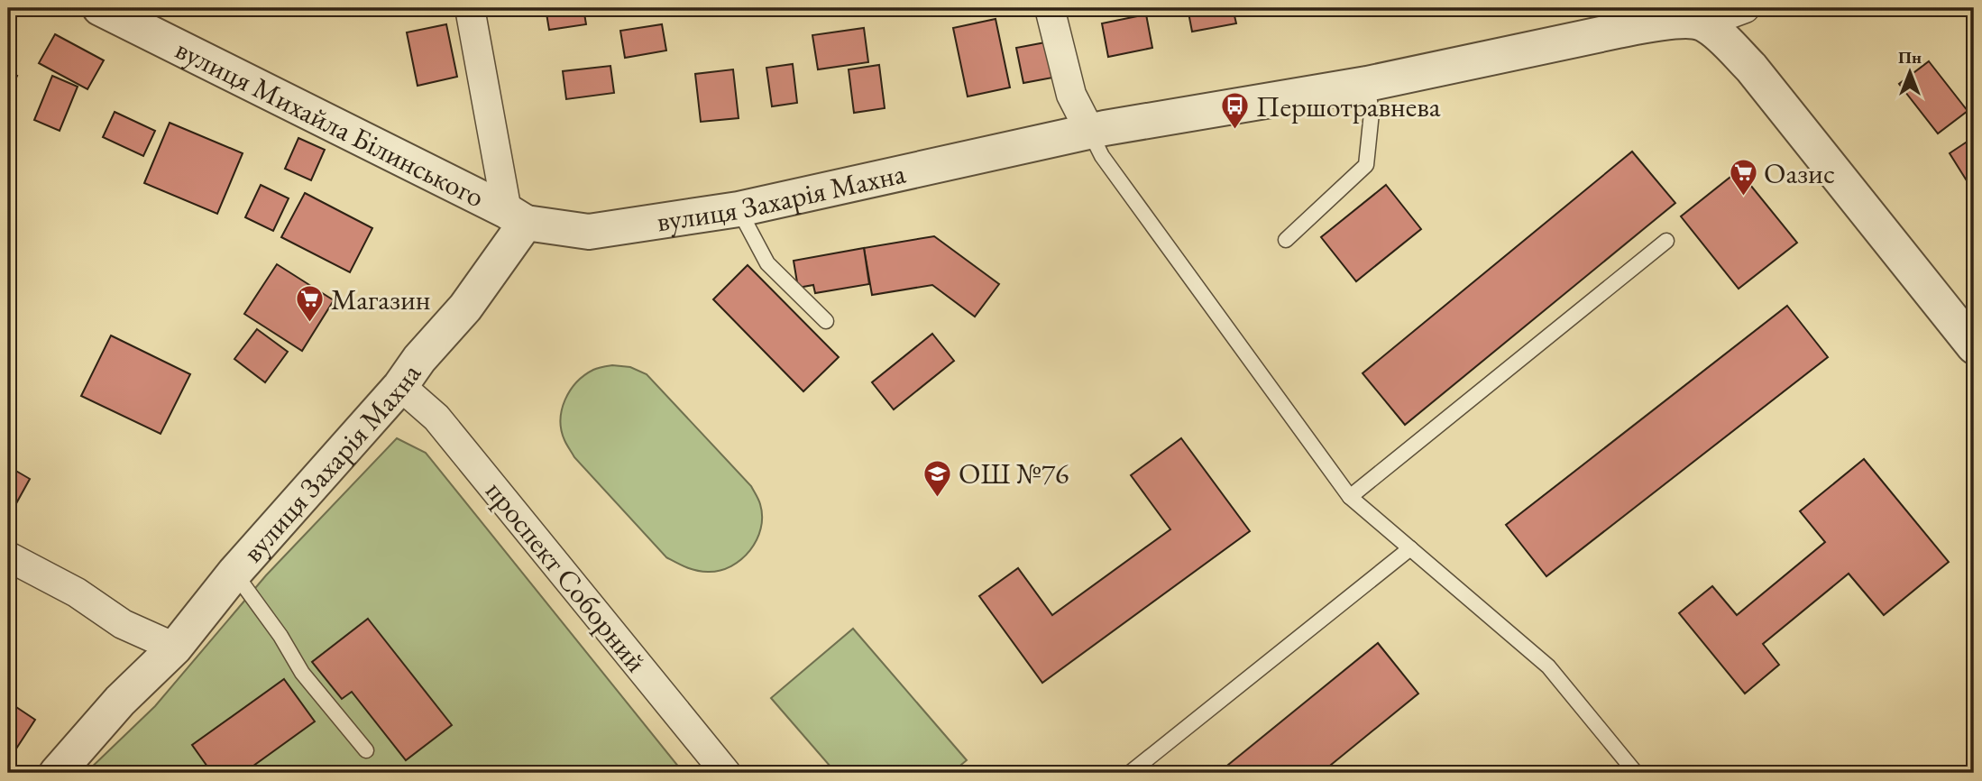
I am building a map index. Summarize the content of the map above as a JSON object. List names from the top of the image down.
{
  "streets": {
    "street": ["вулиця Михайла Білинського", "вулиця Захарія Махна", "проспект Соборний"]
  },
  "crossings": [
    ["вулиця Михайла Білинського", "вулиця Захарія Махна"],
    ["вулиця Захарія Махна", "проспект Соборний"]
  ],
  "places": {
    "bus stop": ["Першотравнева"],
    "supermarket": ["Оазис", "Магазин"],
    "school or university": ["ОШ №76"]
  },
  "north": "top"
}
